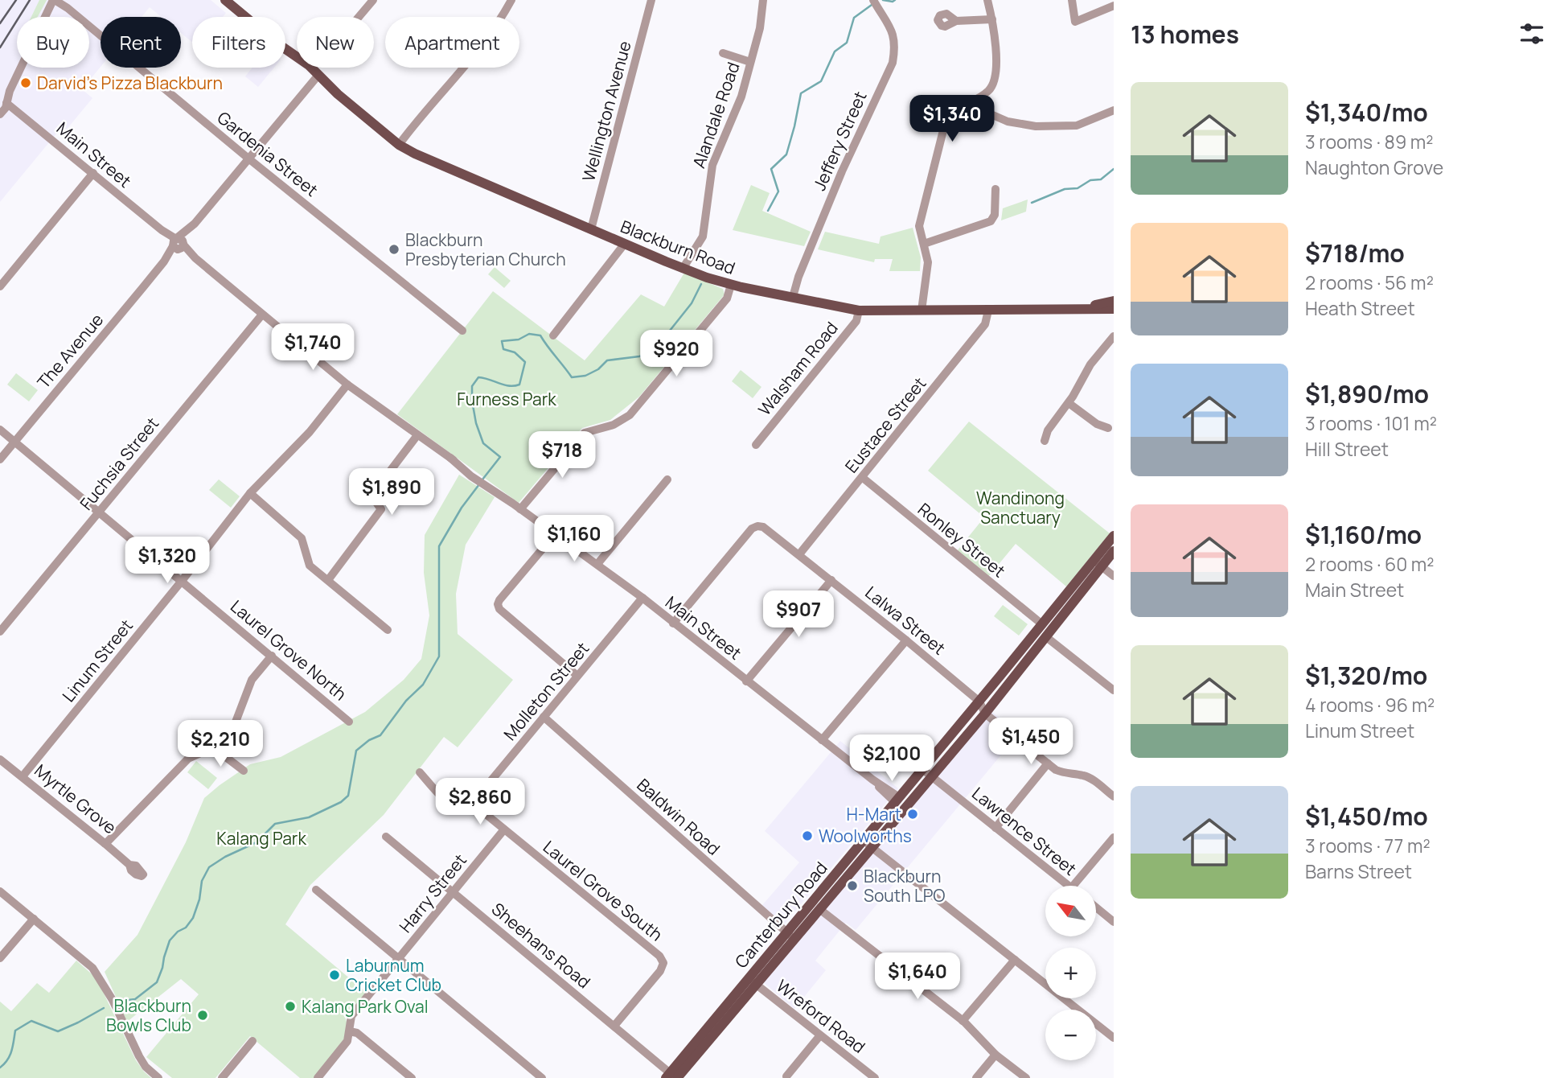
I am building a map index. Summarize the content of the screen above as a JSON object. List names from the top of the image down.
{
  "streets": {
    "main road": ["Blackburn Road", "Canterbury Road"],
    "street": [
      "Wellington Avenue",
      "Alandale Road",
      "Jeffery Street",
      "Gardenia Street",
      "Main Street",
      "The Avenue",
      "Walsham Road",
      "Eustace Street",
      "Fuchsia Street",
      "Ronley Street",
      "Lalwa Street",
      "Laurel Grove North",
      "Linum Street",
      "Molleton Street",
      "Myrtle Grove",
      "Baldwin Road",
      "Lawrence Street",
      "Laurel Grove South",
      "Harry Street",
      "Sheehans Road",
      "Wreford Road"
    ]
  },
  "crossings": [
    ["Wellington Avenue", "Blackburn Road"],
    ["Alandale Road", "Blackburn Road"],
    ["Jeffery Street", "Blackburn Road"],
    ["Gardenia Street", "The Avenue"],
    ["Main Street", "The Avenue"],
    ["Main Street", "Fuchsia Street"],
    ["Main Street", "Lalwa Street"],
    ["Main Street", "Linum Street"],
    ["Main Street", "Molleton Street"],
    ["Main Street", "Canterbury Road"],
    ["Blackburn Road", "The Avenue"],
    ["Blackburn Road", "Walsham Road"],
    ["Blackburn Road", "Eustace Street"],
    ["The Avenue", "Laurel Grove North"],
    ["Eustace Street", "Ronley Street"],
    ["Eustace Street", "Lalwa Street"],
    ["Fuchsia Street", "Laurel Grove North"],
    ["Ronley Street", "Canterbury Road"],
    ["Lalwa Street", "Canterbury Road"],
    ["Laurel Grove North", "Linum Street"],
    ["Linum Street", "Myrtle Grove"],
    ["Molleton Street", "Baldwin Road"],
    ["Molleton Street", "Laurel Grove South"],
    ["Baldwin Road", "Canterbury Road"],
    ["Lawrence Street", "Canterbury Road"],
    ["Laurel Grove South", "Harry Street"],
    ["Laurel Grove South", "Sheehans Road"],
    ["Harry Street", "Sheehans Road"],
    ["Canterbury Road", "Sheehans Road"],
    ["Canterbury Road", "Wreford Road"]
  ],
  "parks": ["Furness Park", "Wandinong Sanctuary", "Kalang Park"],
  "places": [
    "Darvid's Pizza Blackburn",
    "Blackburn Presbyterian Church",
    "H-Mart",
    "Woolworths",
    "Blackburn South LPO",
    "Laburnum Cricket Club",
    "Kalang Park Oval",
    "Blackburn Bowls Club"
  ],
  "north": "top left",
  "page": {
    "heading": "13 homes",
    "chip": [
      "Buy",
      "Rent",
      "Filters",
      "New",
      "Apartment"
    ],
    "list": [
      {
        "name": "$1,340/mo",
        "note": "3 rooms · 89 m² · Naughton Grove"
      },
      {
        "name": "$718/mo",
        "note": "2 rooms · 56 m² · Heath Street"
      },
      {
        "name": "$1,890/mo",
        "note": "3 rooms · 101 m² · Hill Street"
      },
      {
        "name": "$1,160/mo",
        "note": "2 rooms · 60 m² · Main Street"
      },
      {
        "name": "$1,320/mo",
        "note": "4 rooms · 96 m² · Linum Street"
      },
      {
        "name": "$1,450/mo",
        "note": "3 rooms · 77 m² · Barns Street"
      }
    ],
    "price": [
      "$1,340",
      "$1,740",
      "$920",
      "$718",
      "$1,890",
      "$1,160",
      "$1,320",
      "$907",
      "$1,450",
      "$2,210",
      "$2,100",
      "$2,860",
      "$1,640"
    ],
    "map_buttons": ["+", "−"]
  }
}
